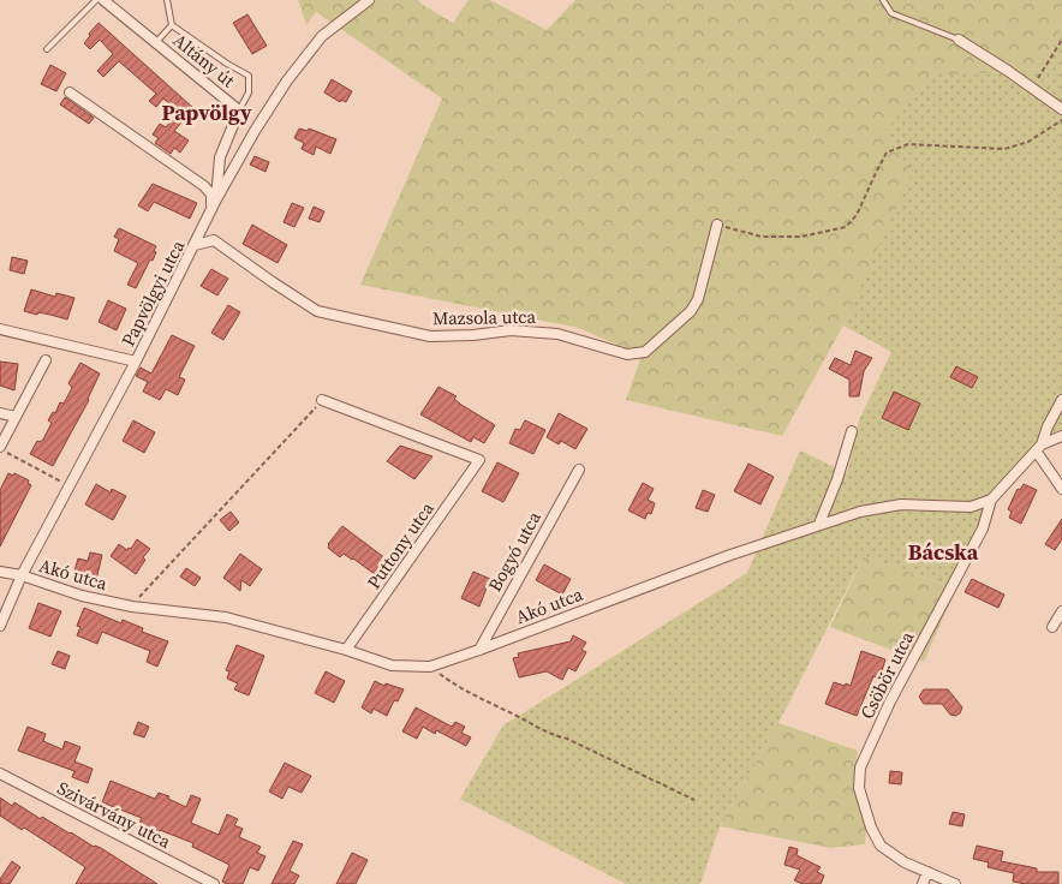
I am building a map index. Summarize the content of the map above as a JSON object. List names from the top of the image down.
{
  "streets": {
    "street": [
      "Altány út",
      "Papvölgyi utca",
      "Mazsola utca",
      "Puttony utca",
      "Bogyó utca",
      "Akó utca",
      "Csöbör utca",
      "Szivárvány utca"
    ]
  },
  "crossings": [
    ["Altány út", "Papvölgyi utca"],
    ["Papvölgyi utca", "Mazsola utca"],
    ["Papvölgyi utca", "Akó utca"],
    ["Puttony utca", "Akó utca"],
    ["Bogyó utca", "Akó utca"],
    ["Akó utca", "Csöbör utca"]
  ],
  "districts": ["Papvölgy", "Bácska"]
}
